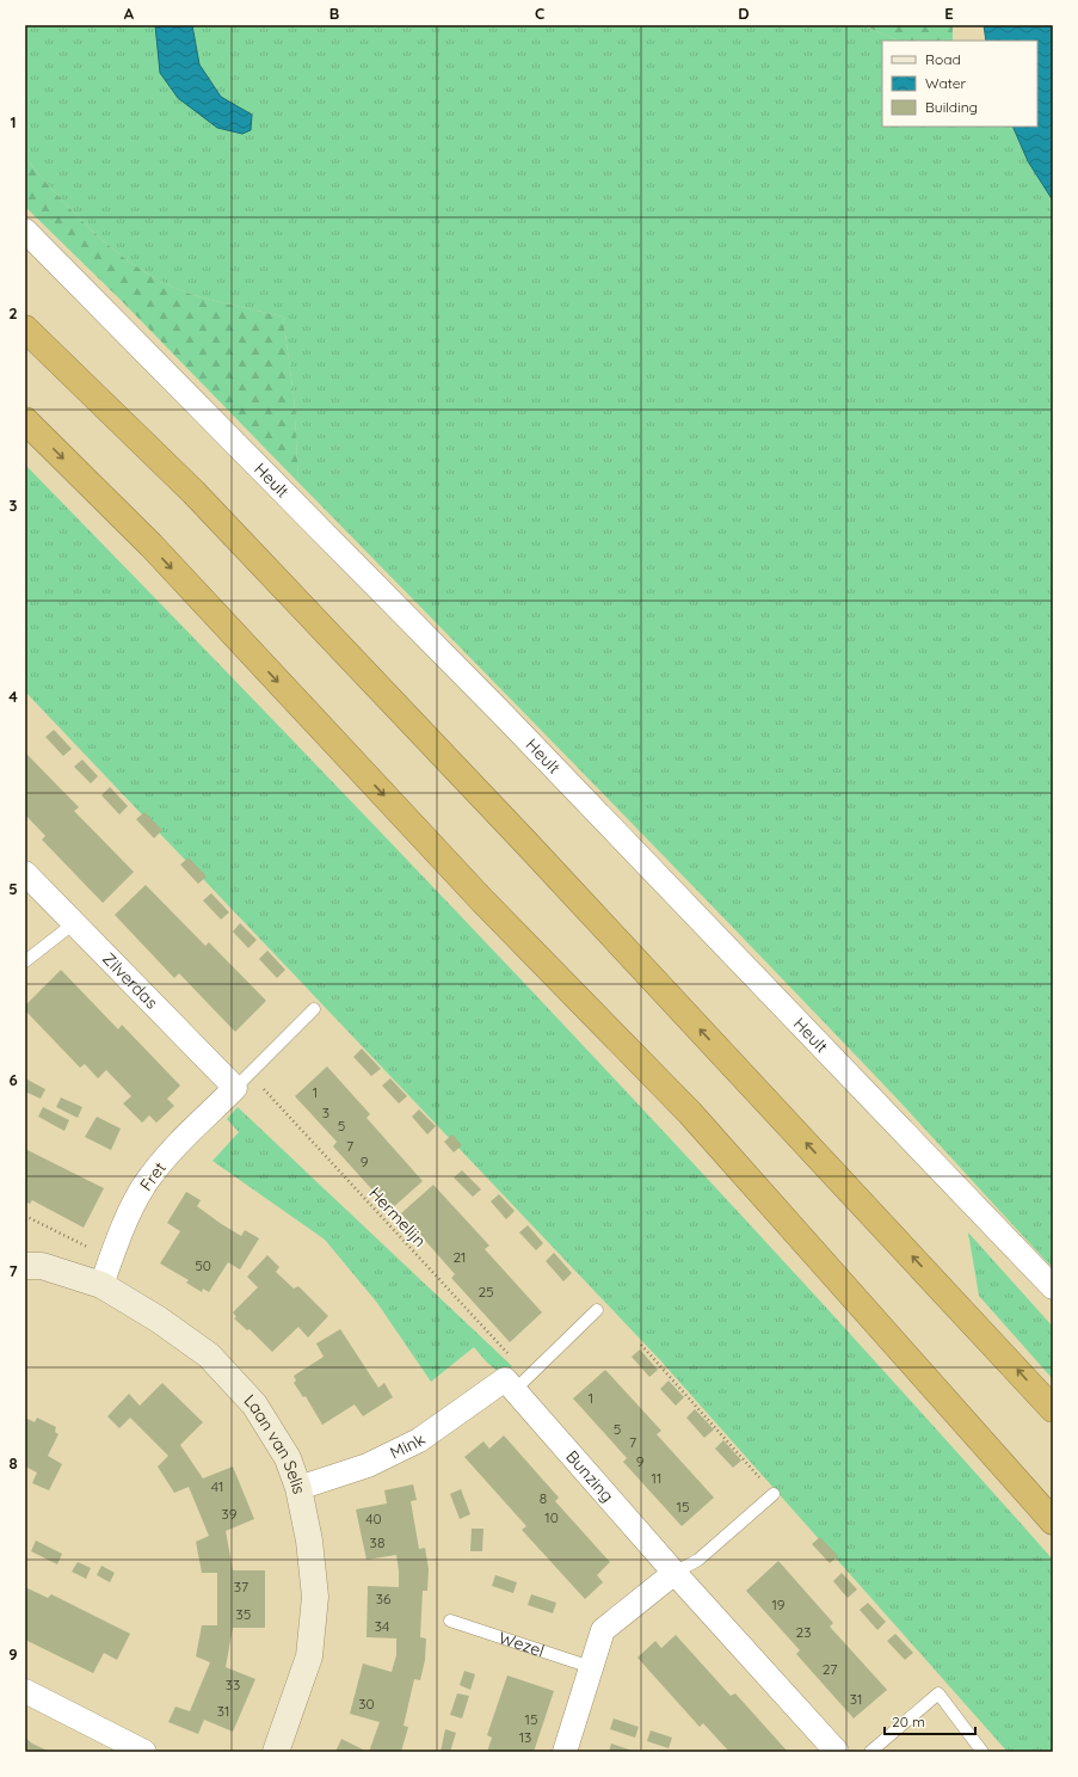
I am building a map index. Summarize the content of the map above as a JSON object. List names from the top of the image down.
{
  "streets": {
    "street": [
      "Heult",
      "Zilverdas",
      "Fret",
      "Mink",
      "Laan van Selis",
      "Bunzing"
    ],
    "lane": ["Wezel"],
    "path": ["Hermelijn"]
  },
  "crossings": [
    ["Zilverdas", "Fret"],
    ["Zilverdas", "Hermelijn"],
    ["Fret", "Hermelijn"],
    ["Fret", "Laan van Selis"],
    ["Hermelijn", "Mink"],
    ["Hermelijn", "Bunzing"],
    ["Mink", "Laan van Selis"],
    ["Mink", "Bunzing"]
  ],
  "house_numbers": [
    "1",
    "3",
    "5",
    "7",
    "9",
    "21",
    "50",
    "25",
    "1",
    "5",
    "7",
    "9",
    "11",
    "41",
    "8",
    "15",
    "39",
    "10",
    "40",
    "38",
    "37",
    "36",
    "19",
    "35",
    "34",
    "23",
    "27",
    "33",
    "31",
    "30",
    "31",
    "15",
    "13"
  ],
  "legend": ["Road", "Water", "Building"],
  "scale_bar": "20 m",
  "grid": {
    "columns": [
      "A",
      "B",
      "C",
      "D",
      "E"
    ],
    "rows": [
      "1",
      "2",
      "3",
      "4",
      "5",
      "6",
      "7",
      "8",
      "9"
    ]
  }
}
